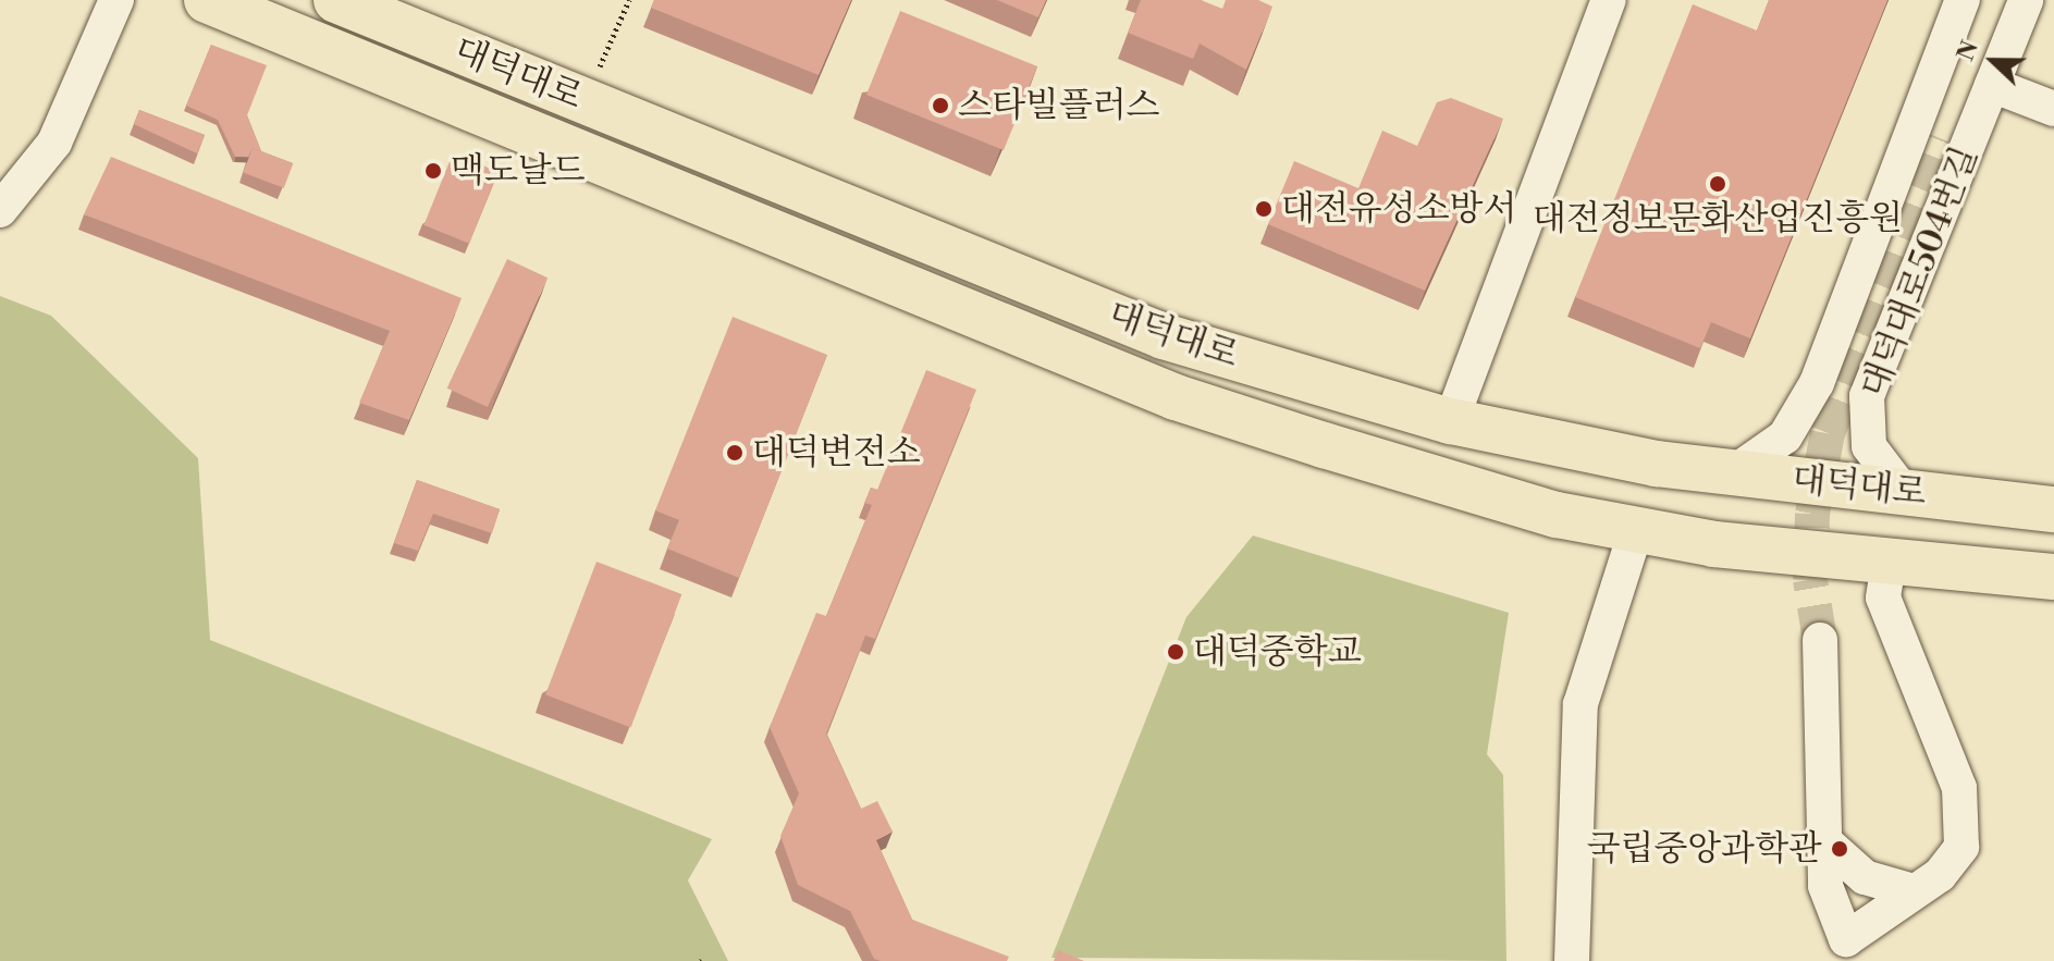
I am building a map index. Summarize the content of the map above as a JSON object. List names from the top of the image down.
{
  "streets": {
    "main road": ["대덕대로"],
    "street": ["대덕대로504번길"]
  },
  "crossings": [
    ["대덕대로", "대덕대로504번길"]
  ],
  "places": [
    "스타빌플러스",
    "맥도날드",
    "대전정보문화산업진흥원",
    "대전유성소방서",
    "대덕변전소",
    "대덕중학교",
    "국립중앙과학관"
  ],
  "north": "left"
}
